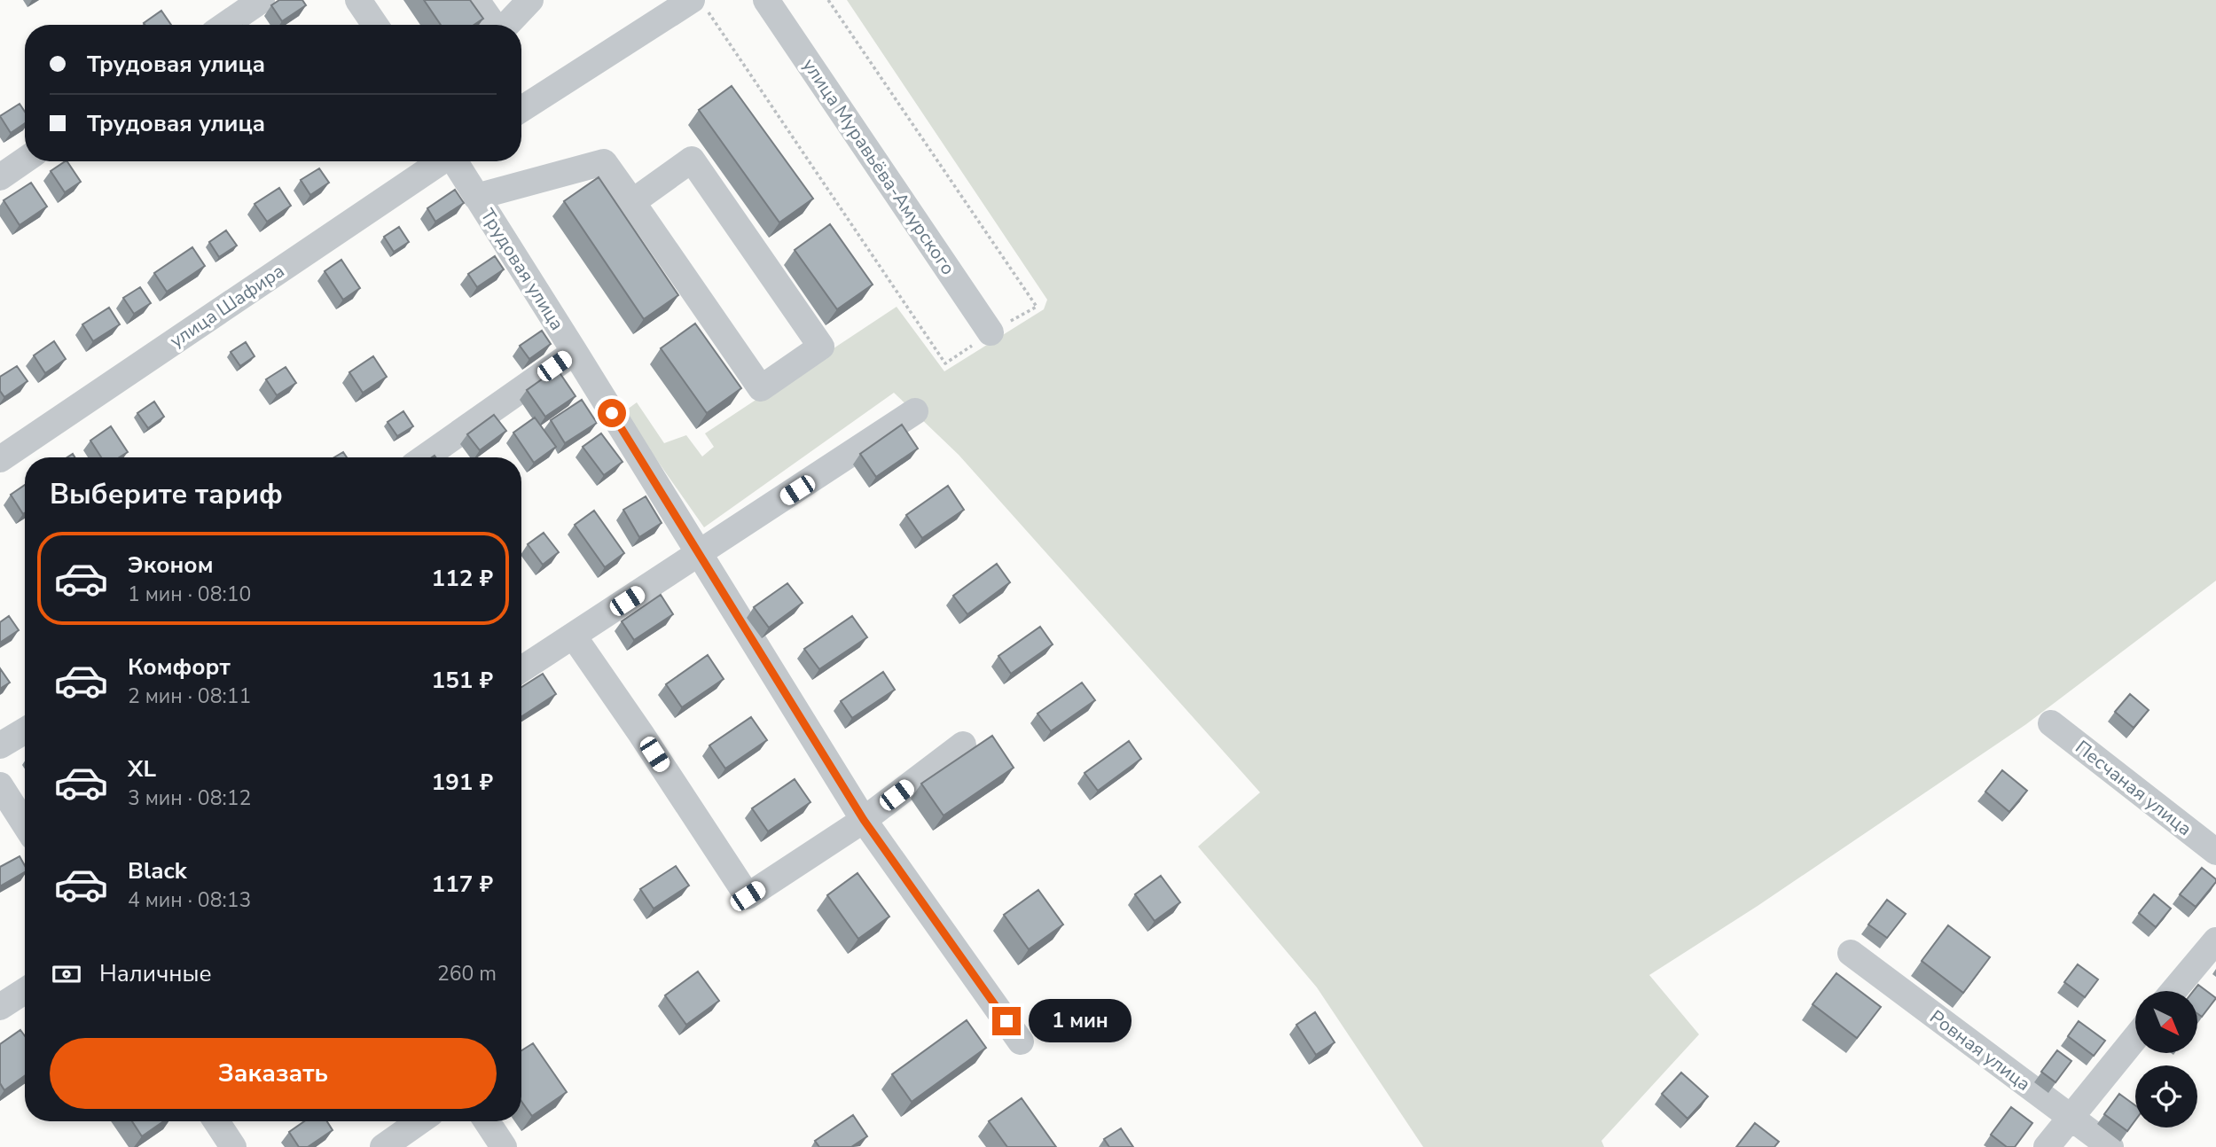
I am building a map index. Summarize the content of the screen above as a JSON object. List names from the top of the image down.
{
  "streets": {
    "street": [
      "улица Муравьёва-Амурского",
      "Трудовая улица",
      "улица Шафира",
      "Песчаная улица",
      "Ровная улица"
    ]
  },
  "north": "bottom right",
  "page": {
    "banner": ["Трудовая улица", "Трудовая улица"],
    "heading": "Выберите тариф",
    "list": [
      {
        "name": "Эконом",
        "note": "1 мин · 08:10",
        "value": "112 ₽"
      },
      {
        "name": "Комфорт",
        "note": "2 мин · 08:11",
        "value": "151 ₽"
      },
      {
        "name": "XL",
        "note": "3 мин · 08:12",
        "value": "191 ₽"
      },
      {
        "name": "Black",
        "note": "4 мин · 08:13",
        "value": "117 ₽"
      }
    ],
    "pay": ["Наличные", "260 m"],
    "bubble": "1 мин",
    "buttons": "Заказать"
  }
}
